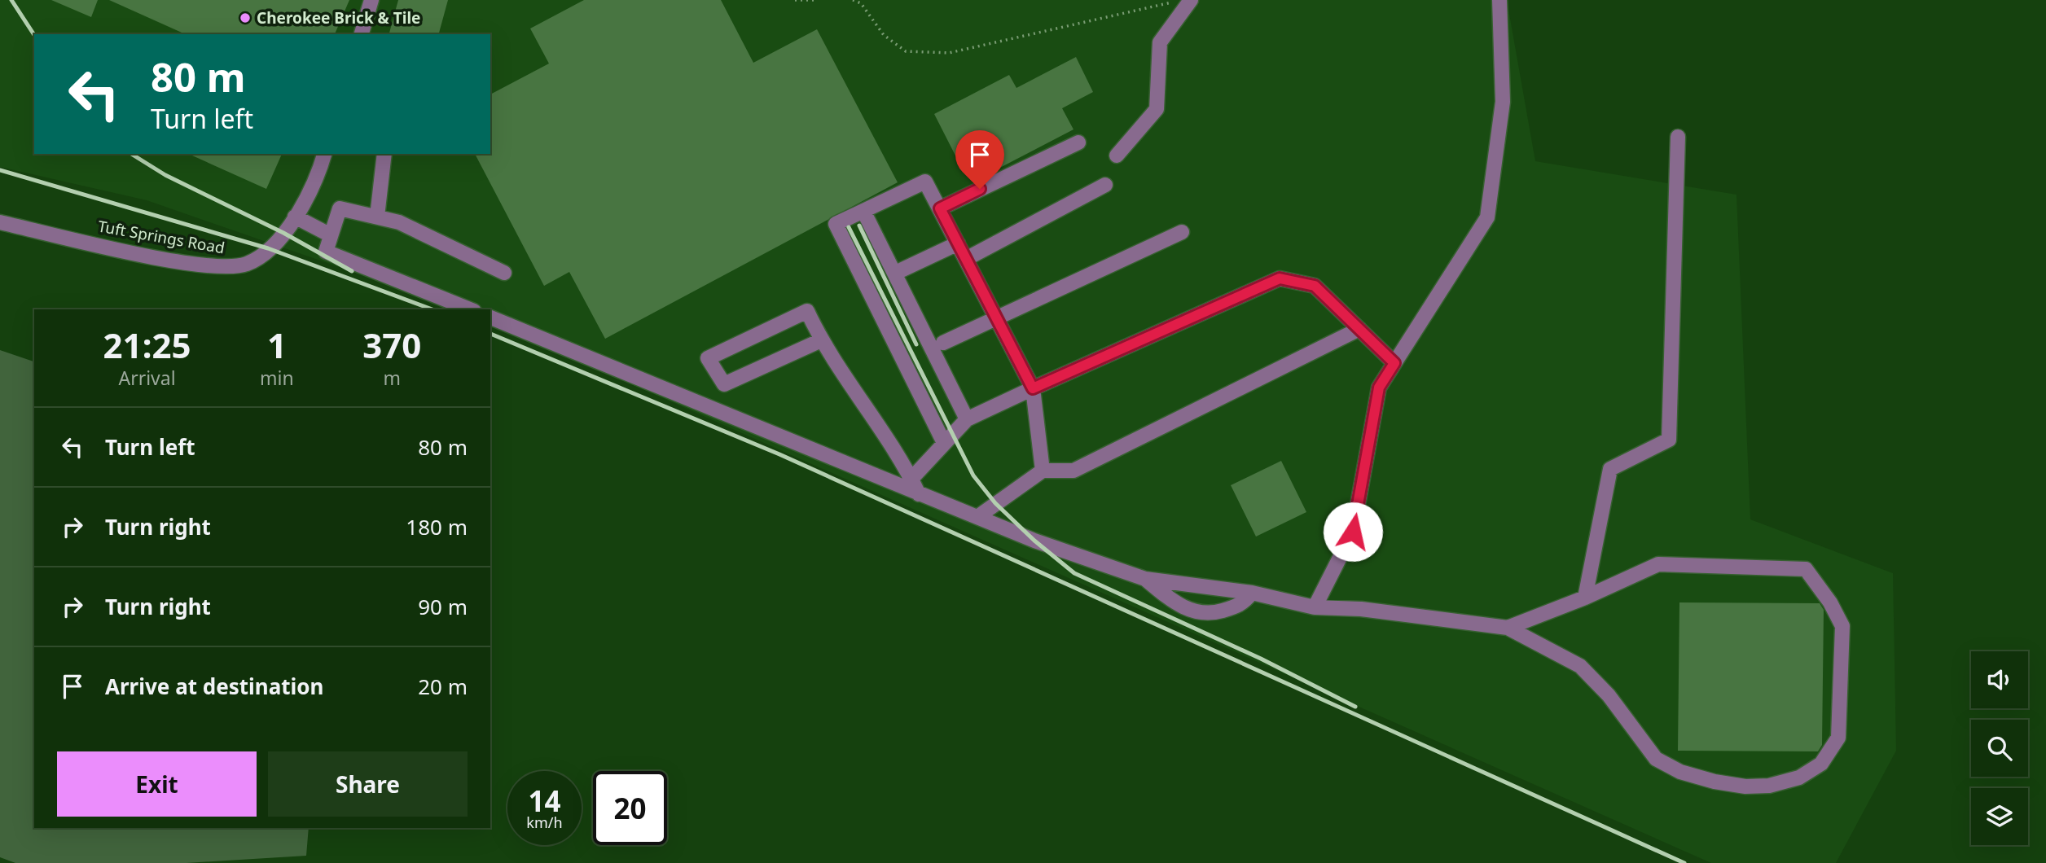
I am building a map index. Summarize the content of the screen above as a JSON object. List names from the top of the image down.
{
  "streets": {
    "street": ["Tuft Springs Road"]
  },
  "places": ["Cherokee Brick & Tile"],
  "page": {
    "turn": ["80 m", "Turn left"],
    "eta": [
      "21:25",
      "Arrival",
      "1",
      "min",
      "370",
      "m"
    ],
    "list": [
      {
        "name": "Turn left",
        "value": "80 m"
      },
      {
        "name": "Turn right",
        "value": "180 m"
      },
      {
        "name": "Turn right",
        "value": "90 m"
      },
      {
        "name": "Arrive at destination",
        "value": "20 m"
      }
    ],
    "buttons": ["Exit", "Share"],
    "speed": "14 km/h",
    "limit": "20"
  }
}
